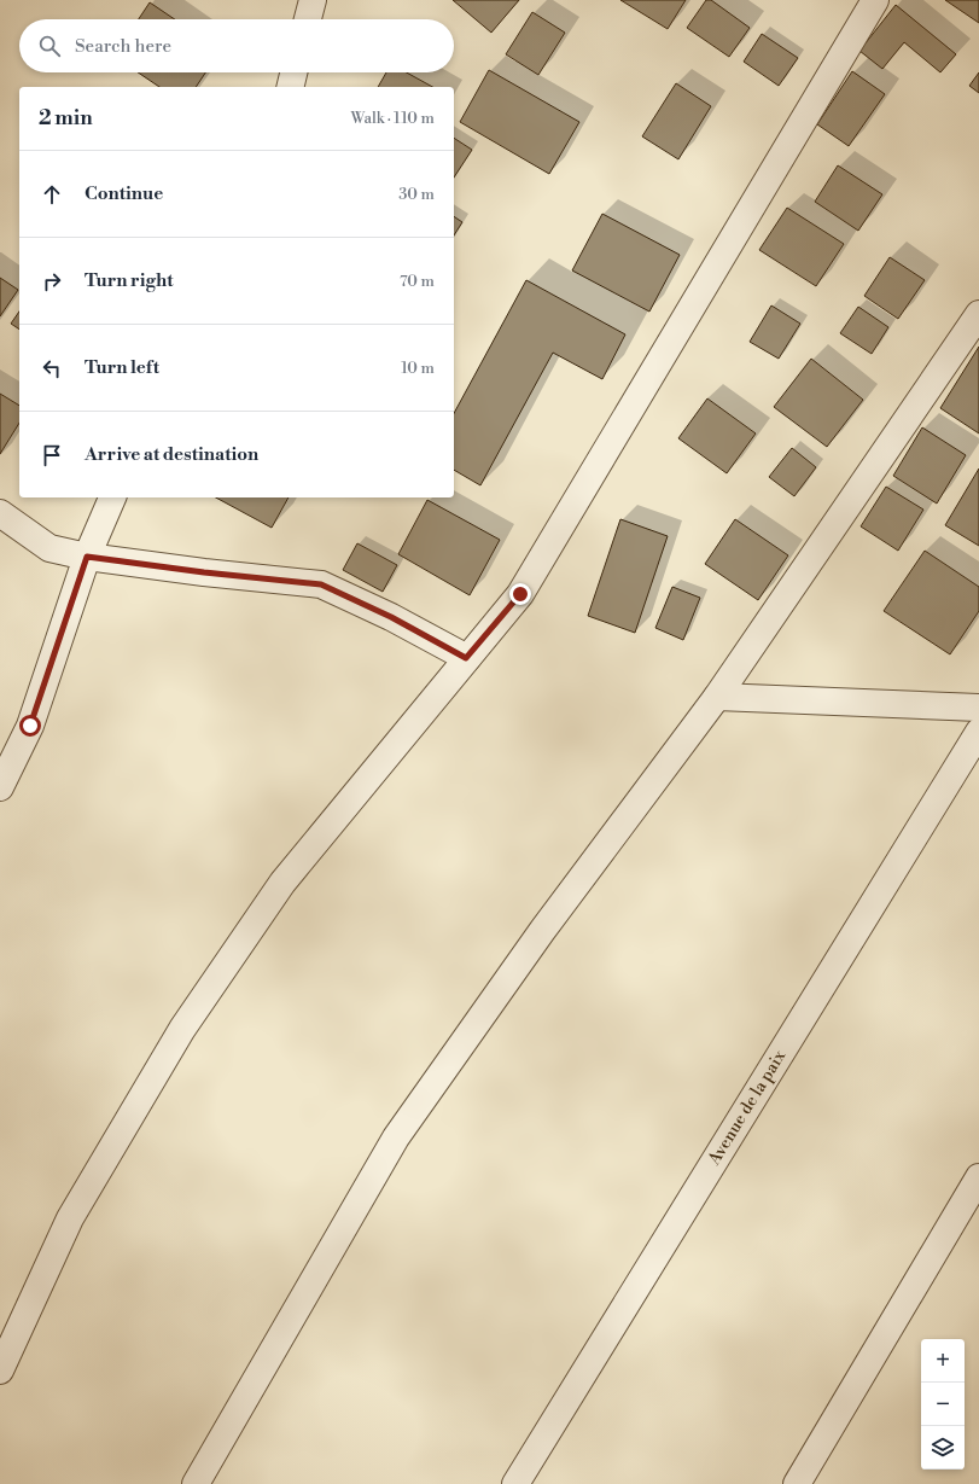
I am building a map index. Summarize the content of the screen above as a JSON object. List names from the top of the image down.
{
  "streets": {
    "street": ["Avenue de la paix"]
  },
  "page": {
    "search": "Search here",
    "heading": ["2 min", "Walk · 110 m"],
    "list": [
      ["Continue", "30 m"],
      ["Turn right", "70 m"],
      ["Turn left", "10 m"],
      "Arrive at destination"
    ],
    "map_buttons": ["+", "−"]
  }
}
